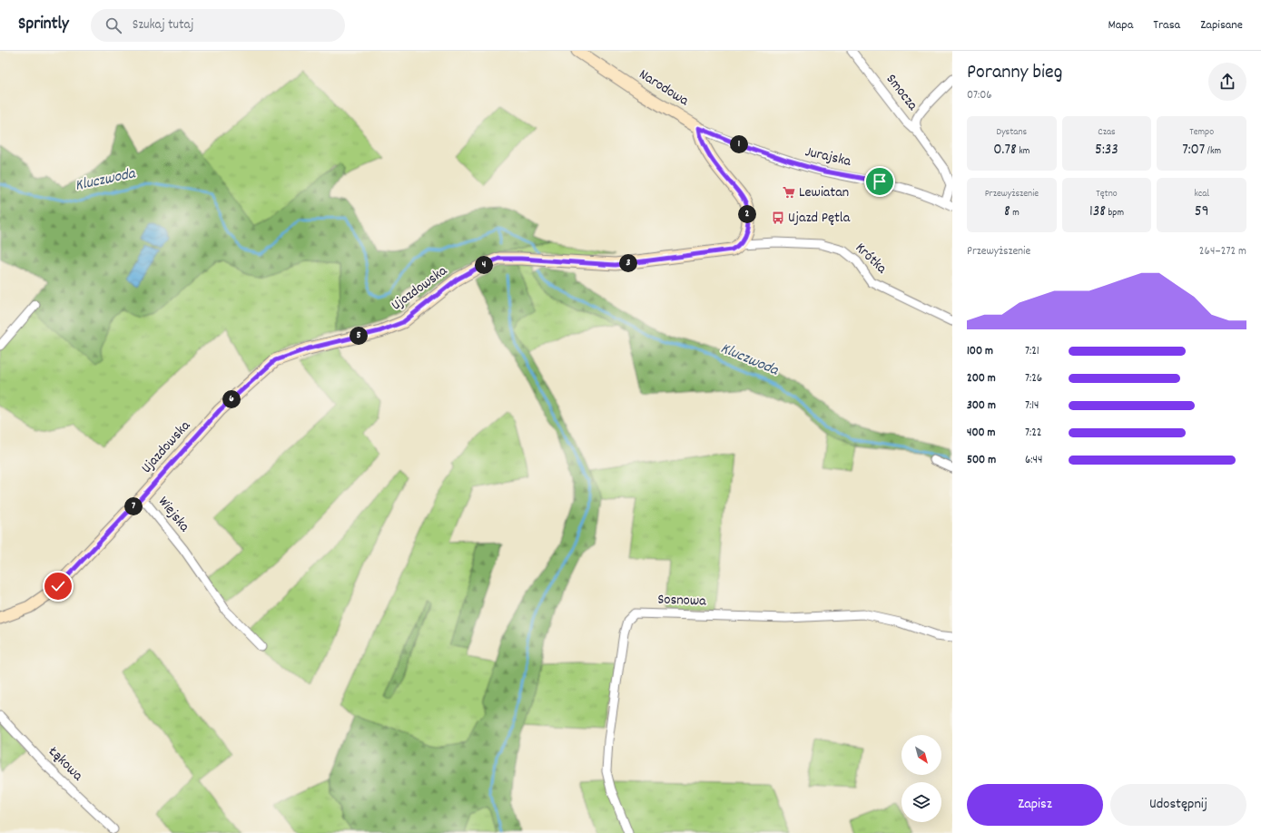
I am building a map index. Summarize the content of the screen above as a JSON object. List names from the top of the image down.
{
  "streets": {
    "street": [
      "Narodowa",
      "Smocza",
      "Jurajska",
      "Krótka",
      "Ujazdowska",
      "Wiejska",
      "Sosnowa",
      "Łąkowa"
    ]
  },
  "crossings": [
    ["Narodowa", "Jurajska"],
    ["Smocza", "Jurajska"],
    ["Krótka", "Ujazdowska"],
    ["Ujazdowska", "Wiejska"]
  ],
  "water": ["Kluczwoda"],
  "places": {
    "supermarket": ["Lewiatan"],
    "bus stop": ["Ujazd Pętla"]
  },
  "north": "bottom right",
  "page": {
    "header": "Sprintly",
    "search": "Szukaj tutaj",
    "nav": ["Mapa", "Trasa", "Zapisane"],
    "heading": ["Poranny bieg", "07:06"],
    "stats": [
      ["Dystans", "0.78 km"],
      ["Czas", "5:33"],
      ["Tempo", "7:07 /km"],
      ["Przewyższenie", "8 m"],
      ["Tętno", "138 bpm"],
      ["kcal", "59"]
    ],
    "pins": [
      "1",
      "2",
      "3",
      "4",
      "5",
      "6",
      "7"
    ],
    "chart": ["Przewyższenie", "264–272 m"],
    "list": [
      {
        "name": "100 m",
        "note": "7:21"
      },
      {
        "name": "200 m",
        "note": "7:26"
      },
      {
        "name": "300 m",
        "note": "7:14"
      },
      {
        "name": "400 m",
        "note": "7:22"
      },
      {
        "name": "500 m",
        "note": "6:44"
      }
    ],
    "buttons": ["Zapisz", "Udostępnij"]
  }
}
